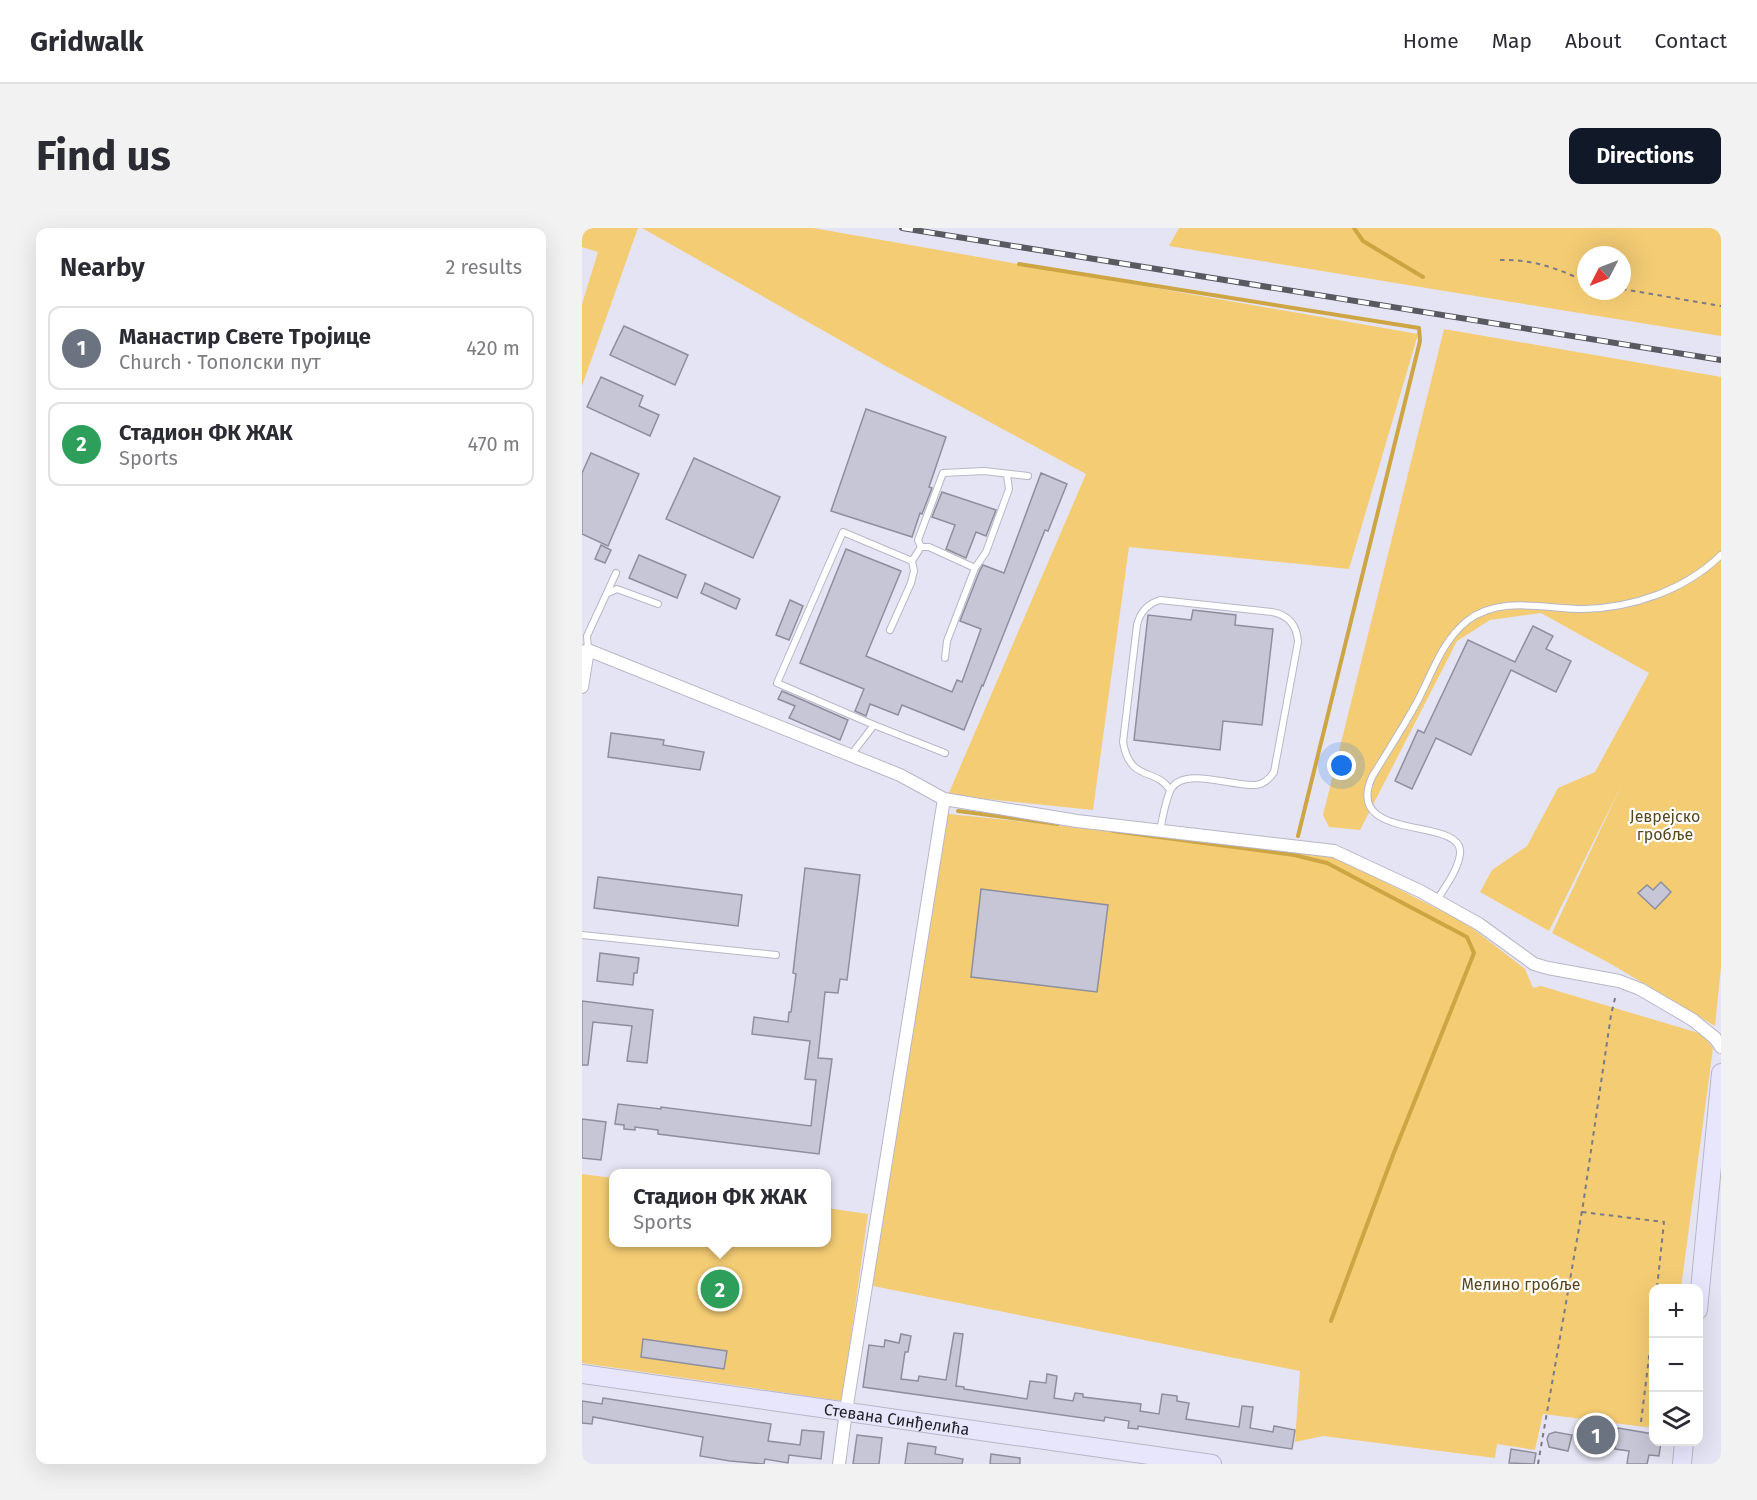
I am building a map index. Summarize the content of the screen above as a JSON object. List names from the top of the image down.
{
  "streets": {
    "street": ["Стевана Синђелића"]
  },
  "parks": ["Јеврејско гробље", "Мелино гробље"],
  "north": "bottom left",
  "page": {
    "header": "Gridwalk",
    "nav": [
      "Home",
      "Map",
      "About",
      "Contact"
    ],
    "buttons": "Directions",
    "title": "Find us",
    "heading": ["Nearby", "2 results"],
    "list": [
      {
        "mark": "1",
        "name": "Манастир Свете Тројице",
        "note": "Church · Тополски пут",
        "value": "420 m"
      },
      {
        "mark": "2",
        "name": "Стадион ФК ЖАК",
        "note": "Sports",
        "value": "470 m"
      }
    ],
    "popup": ["Стадион ФК ЖАК", "Sports"],
    "pins": ["2", "1"],
    "map_buttons": ["+", "−"]
  }
}
